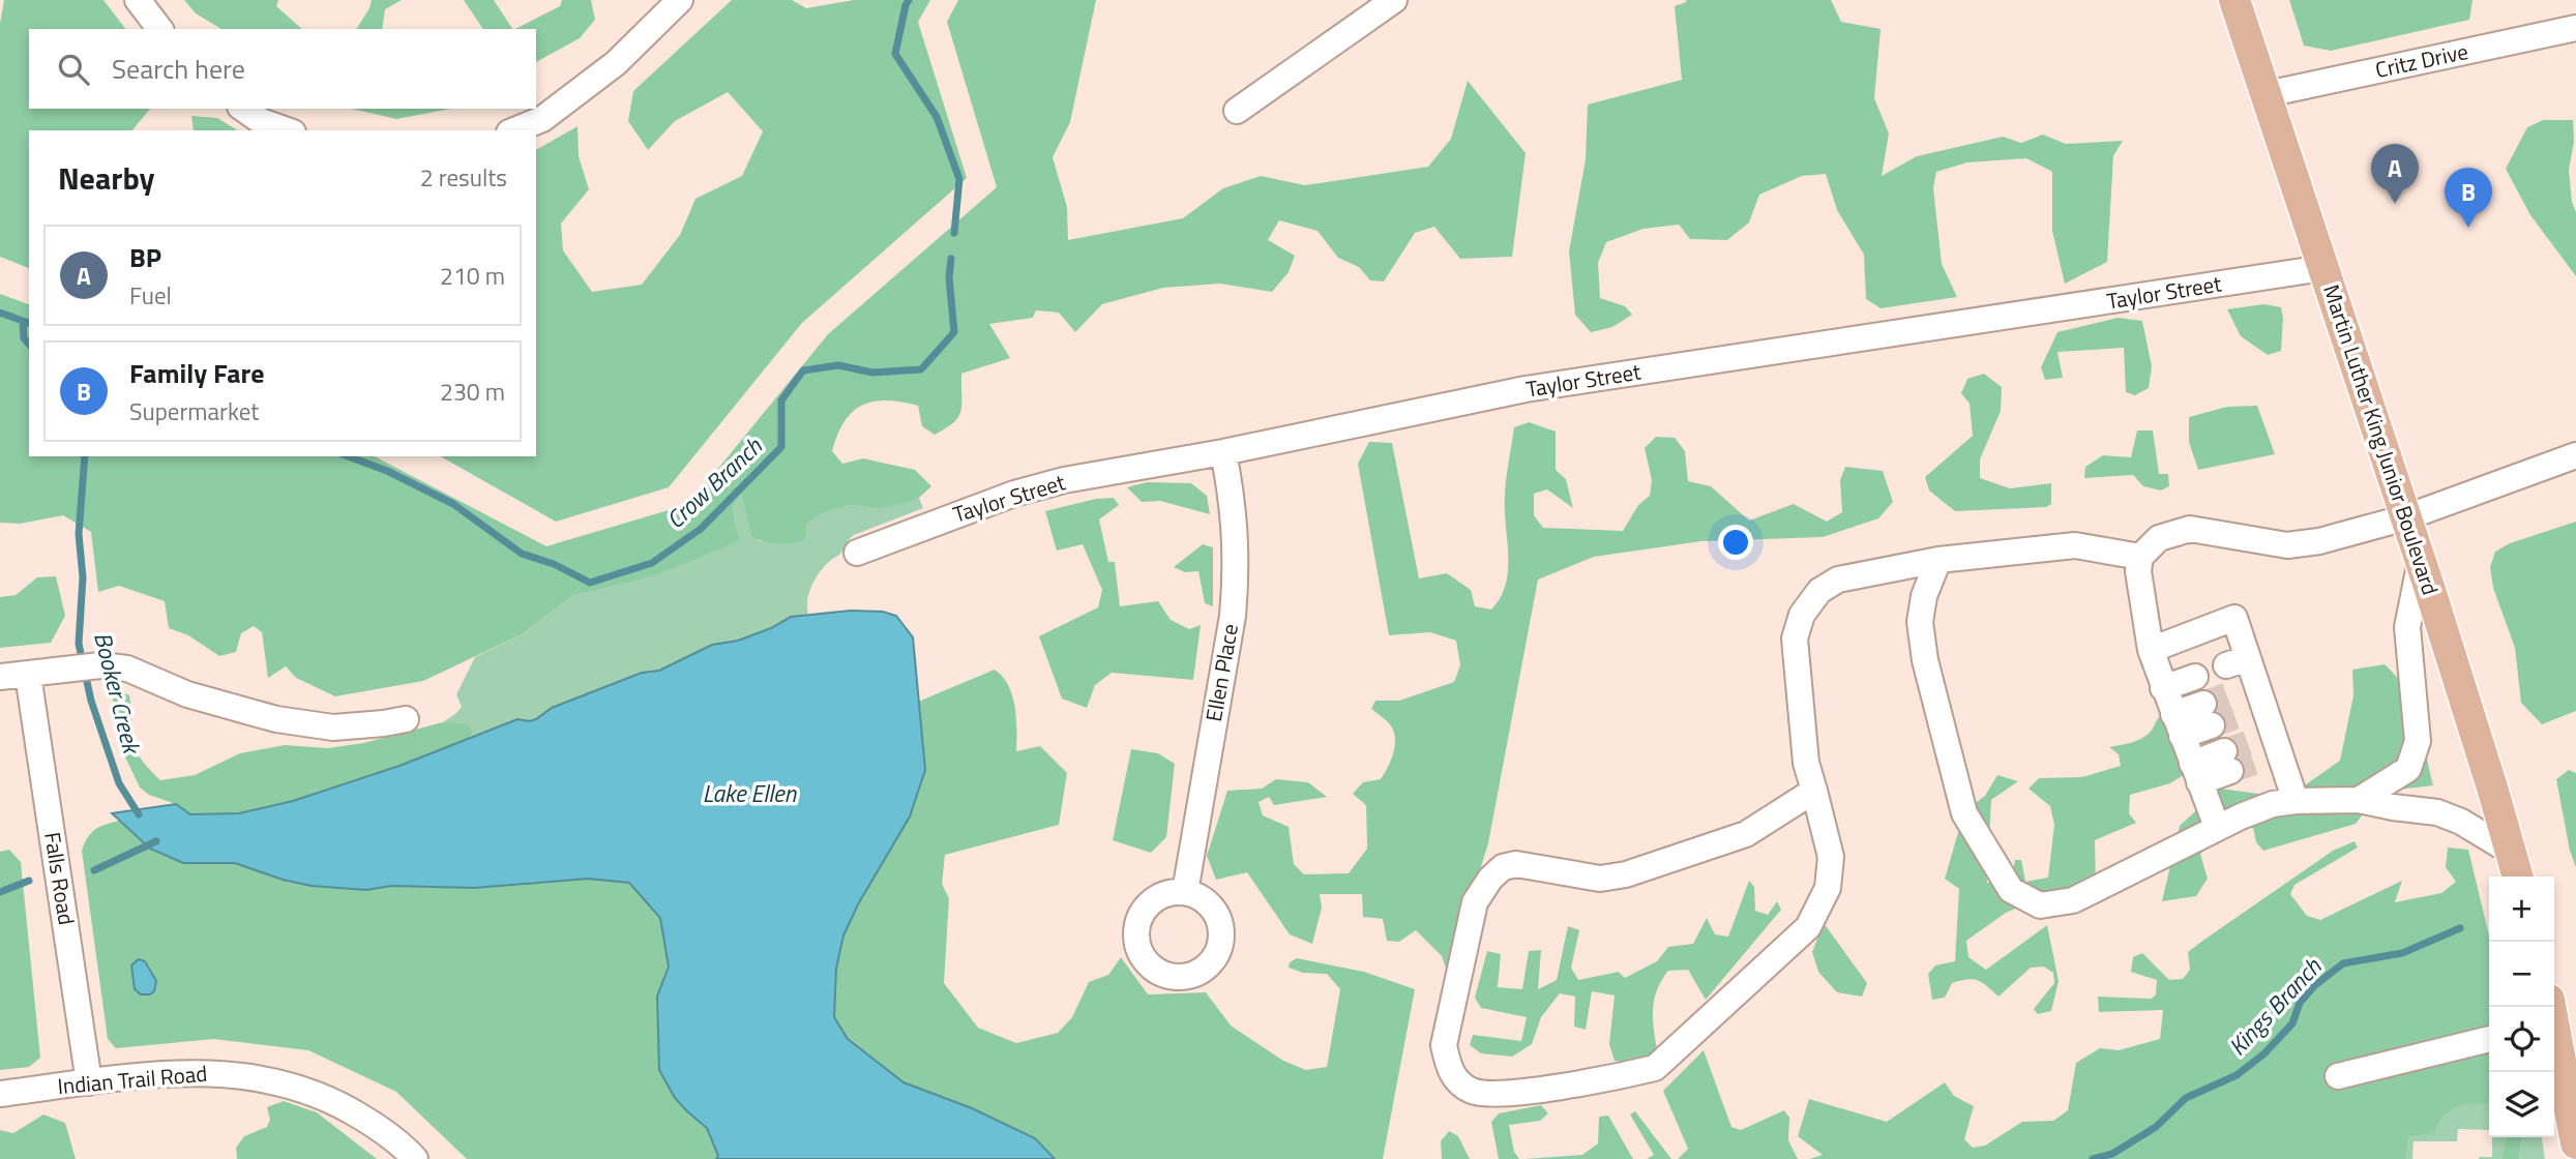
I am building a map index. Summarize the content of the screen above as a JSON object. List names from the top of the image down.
{
  "streets": {
    "main road": ["Martin Luther King Junior Boulevard"],
    "street": [
      "Critz Drive",
      "Taylor Street",
      "Ellen Place",
      "Falls Road",
      "Indian Trail Road"
    ]
  },
  "crossings": [
    ["Critz Drive", "Martin Luther King Junior Boulevard"],
    ["Taylor Street", "Martin Luther King Junior Boulevard"],
    ["Taylor Street", "Ellen Place"],
    ["Falls Road", "Indian Trail Road"]
  ],
  "water": [
    "Crow Branch",
    "Booker Creek",
    "Lake Ellen",
    "Kings Branch"
  ],
  "page": {
    "search": "Search here",
    "heading": ["Nearby", "2 results"],
    "pins": ["A", "B"],
    "list": [
      {
        "mark": "A",
        "name": "BP",
        "note": "Fuel",
        "value": "210 m"
      },
      {
        "mark": "B",
        "name": "Family Fare",
        "note": "Supermarket",
        "value": "230 m"
      }
    ],
    "map_buttons": ["+", "−"]
  }
}
